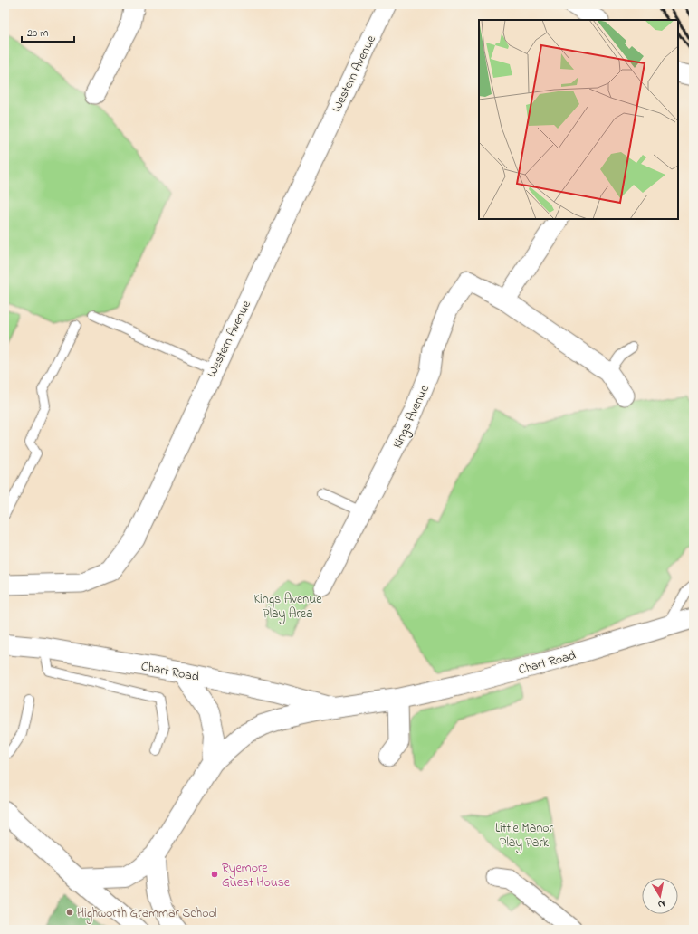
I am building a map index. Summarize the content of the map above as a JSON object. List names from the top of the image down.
{
  "streets": {
    "main road": ["Chart Road"],
    "street": ["Western Avenue", "Kings Avenue"]
  },
  "parks": ["Kings Avenue Play Area", "Little Manor Play Park"],
  "places": ["Ryemore Guest House", "Highworth Grammar School"],
  "scale_bar": "20 m",
  "north": "bottom"
}
